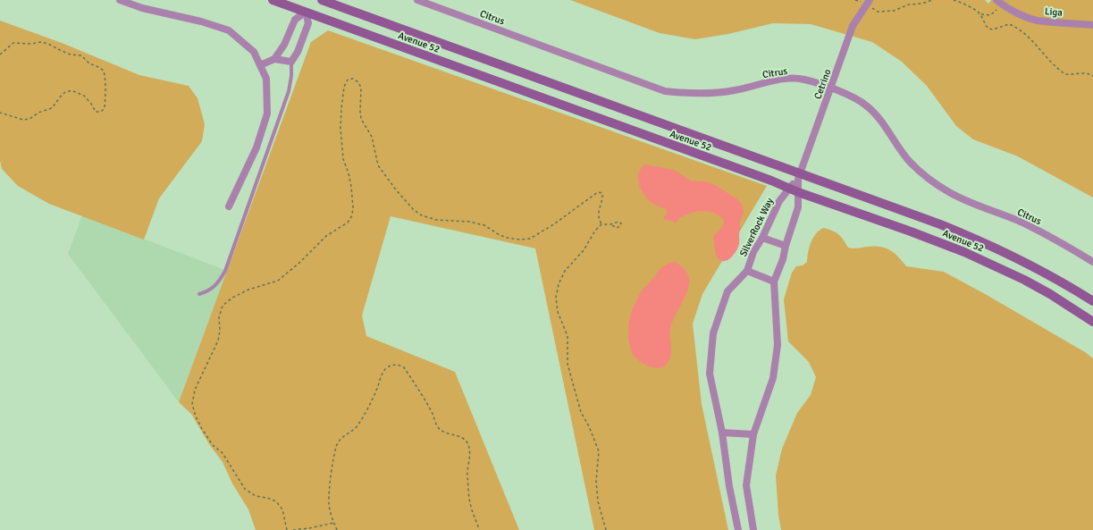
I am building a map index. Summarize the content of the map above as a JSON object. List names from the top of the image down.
{
  "streets": {
    "main road": ["Avenue 52"],
    "street": [
      "Liga",
      "Citrus",
      "Cetrino",
      "SilverRock Way"
    ]
  },
  "crossings": [
    ["Citrus", "Cetrino"],
    ["Avenue 52", "Cetrino"],
    ["Avenue 52", "SilverRock Way"],
    ["Cetrino", "SilverRock Way"]
  ]
}
